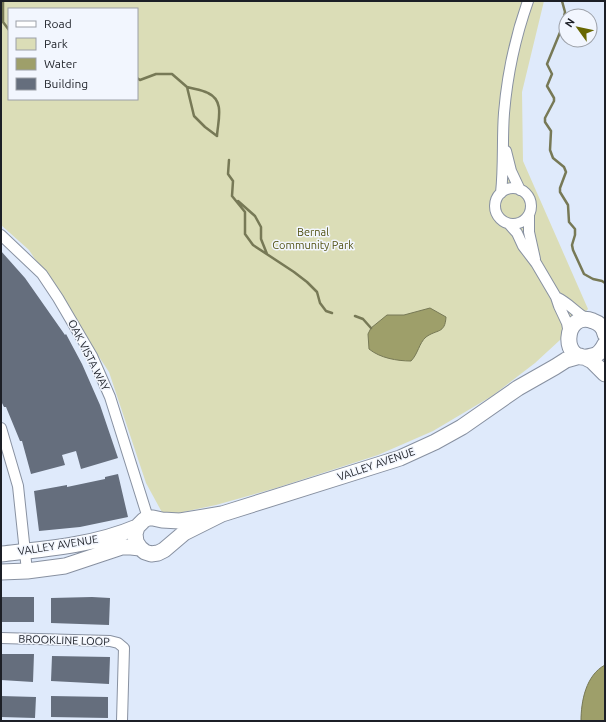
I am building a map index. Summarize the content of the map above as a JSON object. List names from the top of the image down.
{
  "streets": {
    "street": ["OAK VISTA WAY", "VALLEY AVENUE", "BROOKLINE LOOP"]
  },
  "crossings": [
    ["OAK VISTA WAY", "VALLEY AVENUE"]
  ],
  "parks": ["Bernal Community Park"],
  "legend": [
    "Road",
    "Park",
    "Water",
    "Building"
  ],
  "north": "top left"
}
